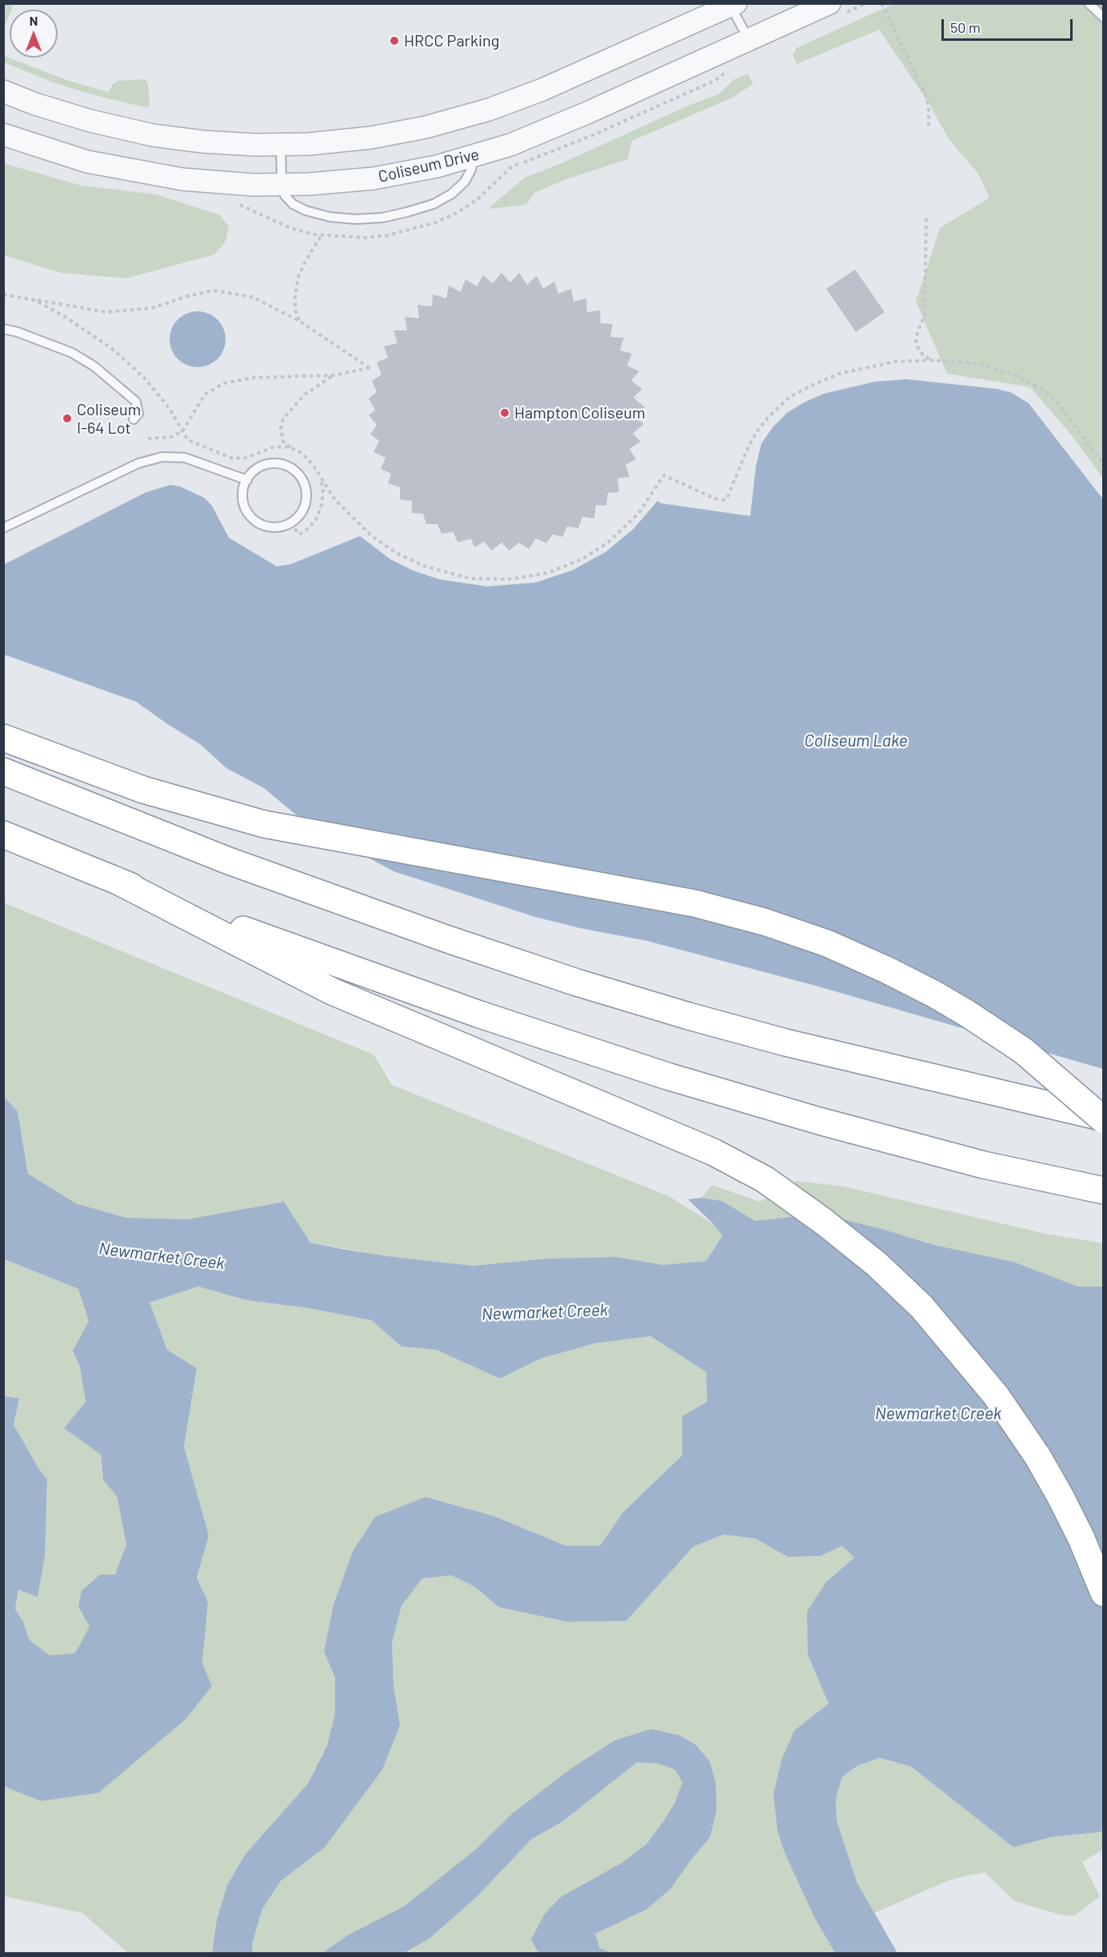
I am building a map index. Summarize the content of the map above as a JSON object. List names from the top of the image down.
{
  "streets": {
    "street": ["Coliseum Drive"]
  },
  "water": ["Coliseum Lake", "Newmarket Creek"],
  "places": ["HRCC Parking", "Hampton Coliseum", "Coliseum I-64 Lot"],
  "scale_bar": "50 m",
  "north": "top"
}
